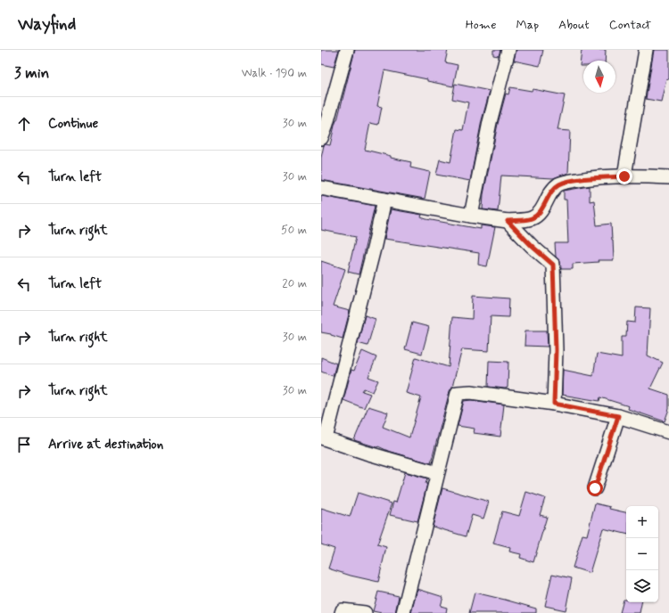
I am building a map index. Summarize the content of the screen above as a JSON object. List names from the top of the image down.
{
  "north": "bottom",
  "page": {
    "header": "Wayfind",
    "nav": [
      "Home",
      "Map",
      "About",
      "Contact"
    ],
    "heading": ["3 min", "Walk · 190 m"],
    "list": [
      ["Continue", "30 m"],
      ["Turn left", "30 m"],
      ["Turn right", "50 m"],
      ["Turn left", "20 m"],
      ["Turn right", "30 m"],
      ["Turn right", "30 m"],
      "Arrive at destination"
    ],
    "map_buttons": ["+", "−"]
  }
}
